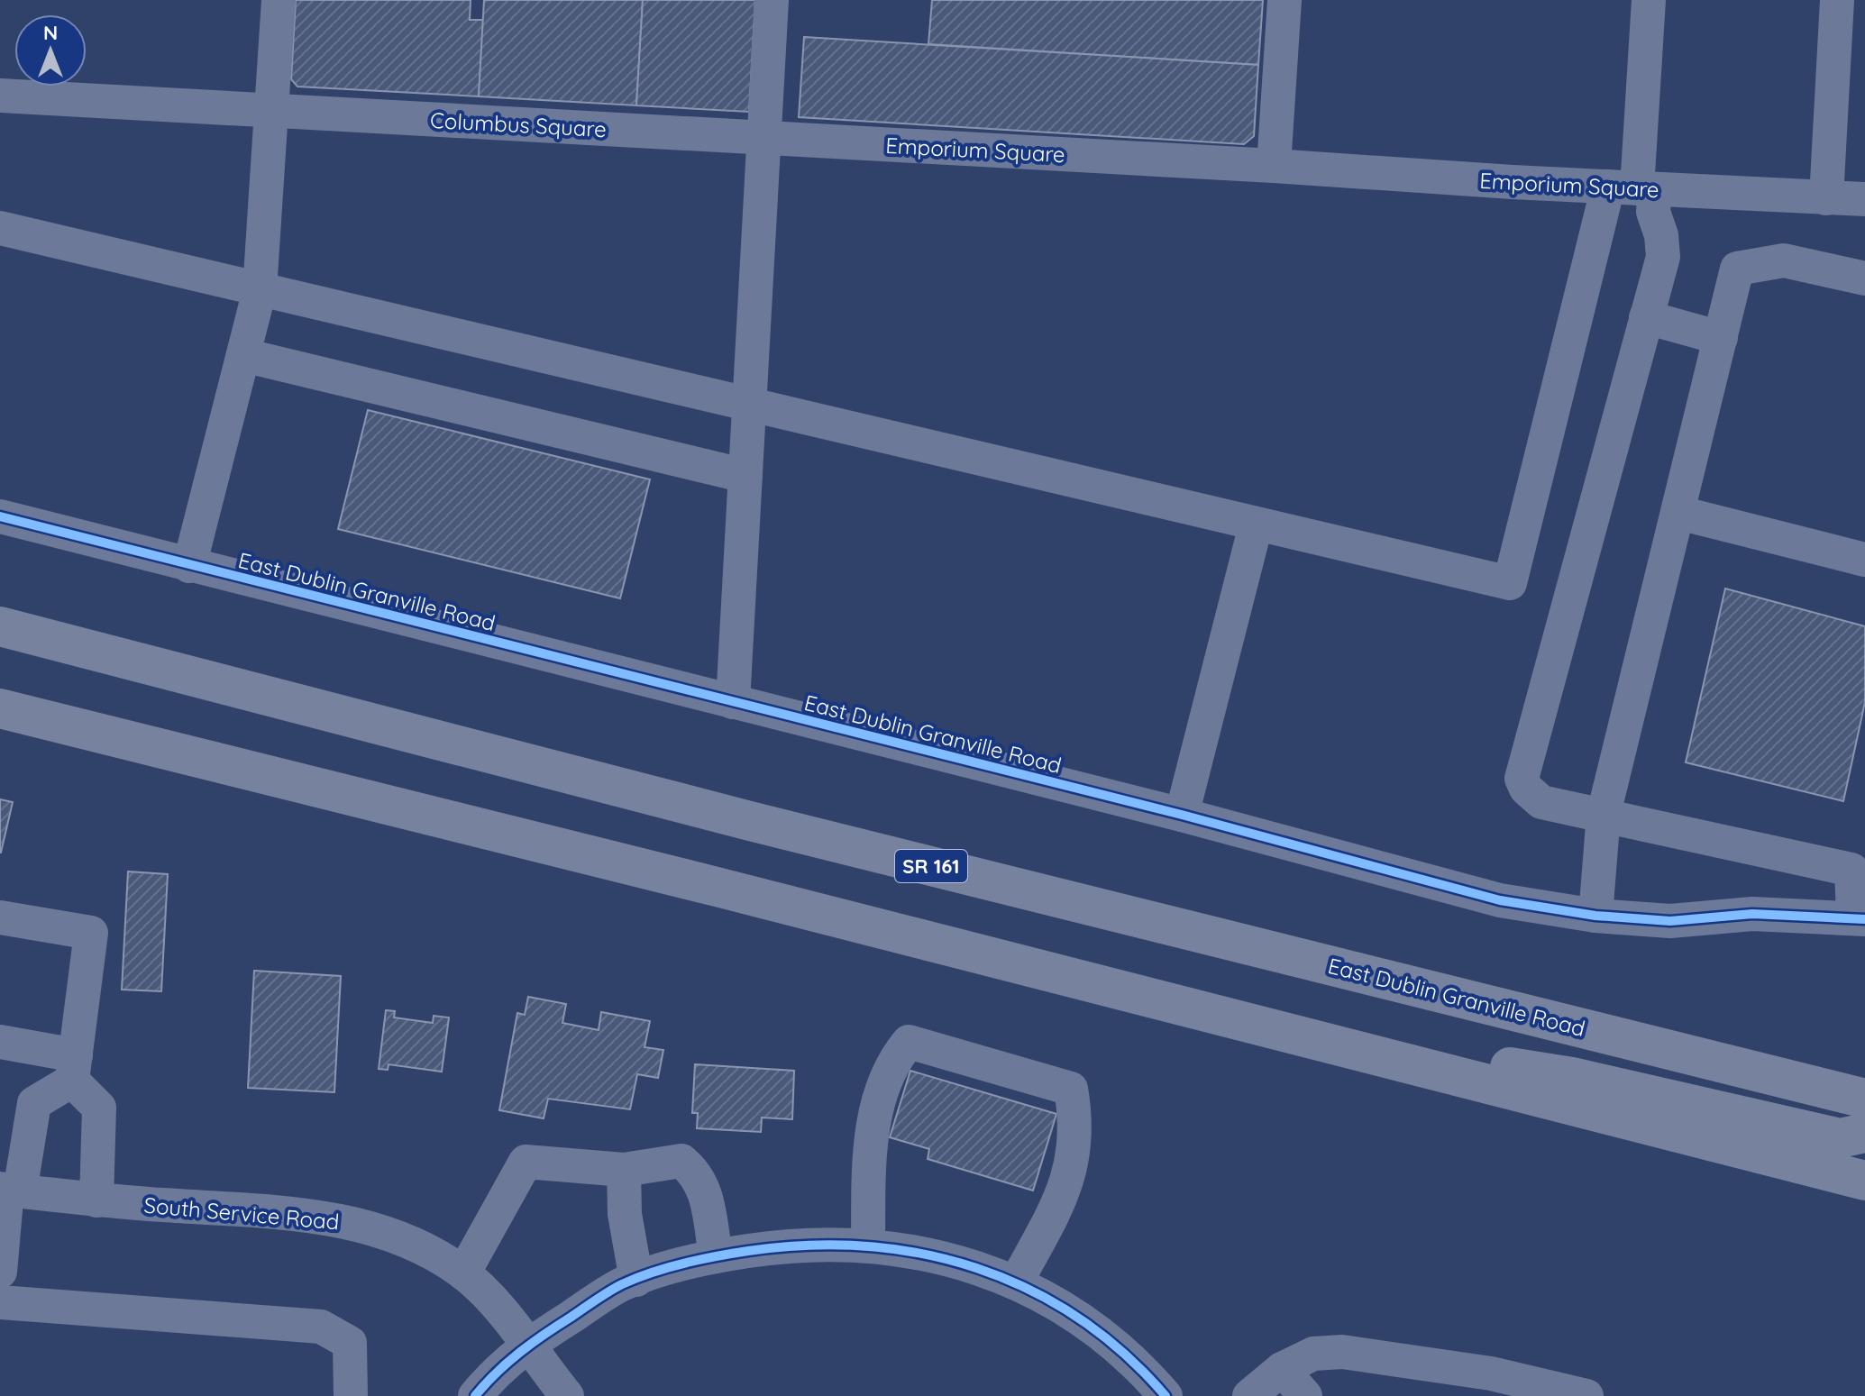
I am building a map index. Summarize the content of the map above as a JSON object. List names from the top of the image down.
{
  "streets": {
    "main road": ["East Dublin Granville Road", "SR 161"],
    "street": ["Columbus Square", "Emporium Square", "South Service Road"]
  },
  "crossings": [
    ["Columbus Square", "Emporium Square"]
  ],
  "north": "top"
}
